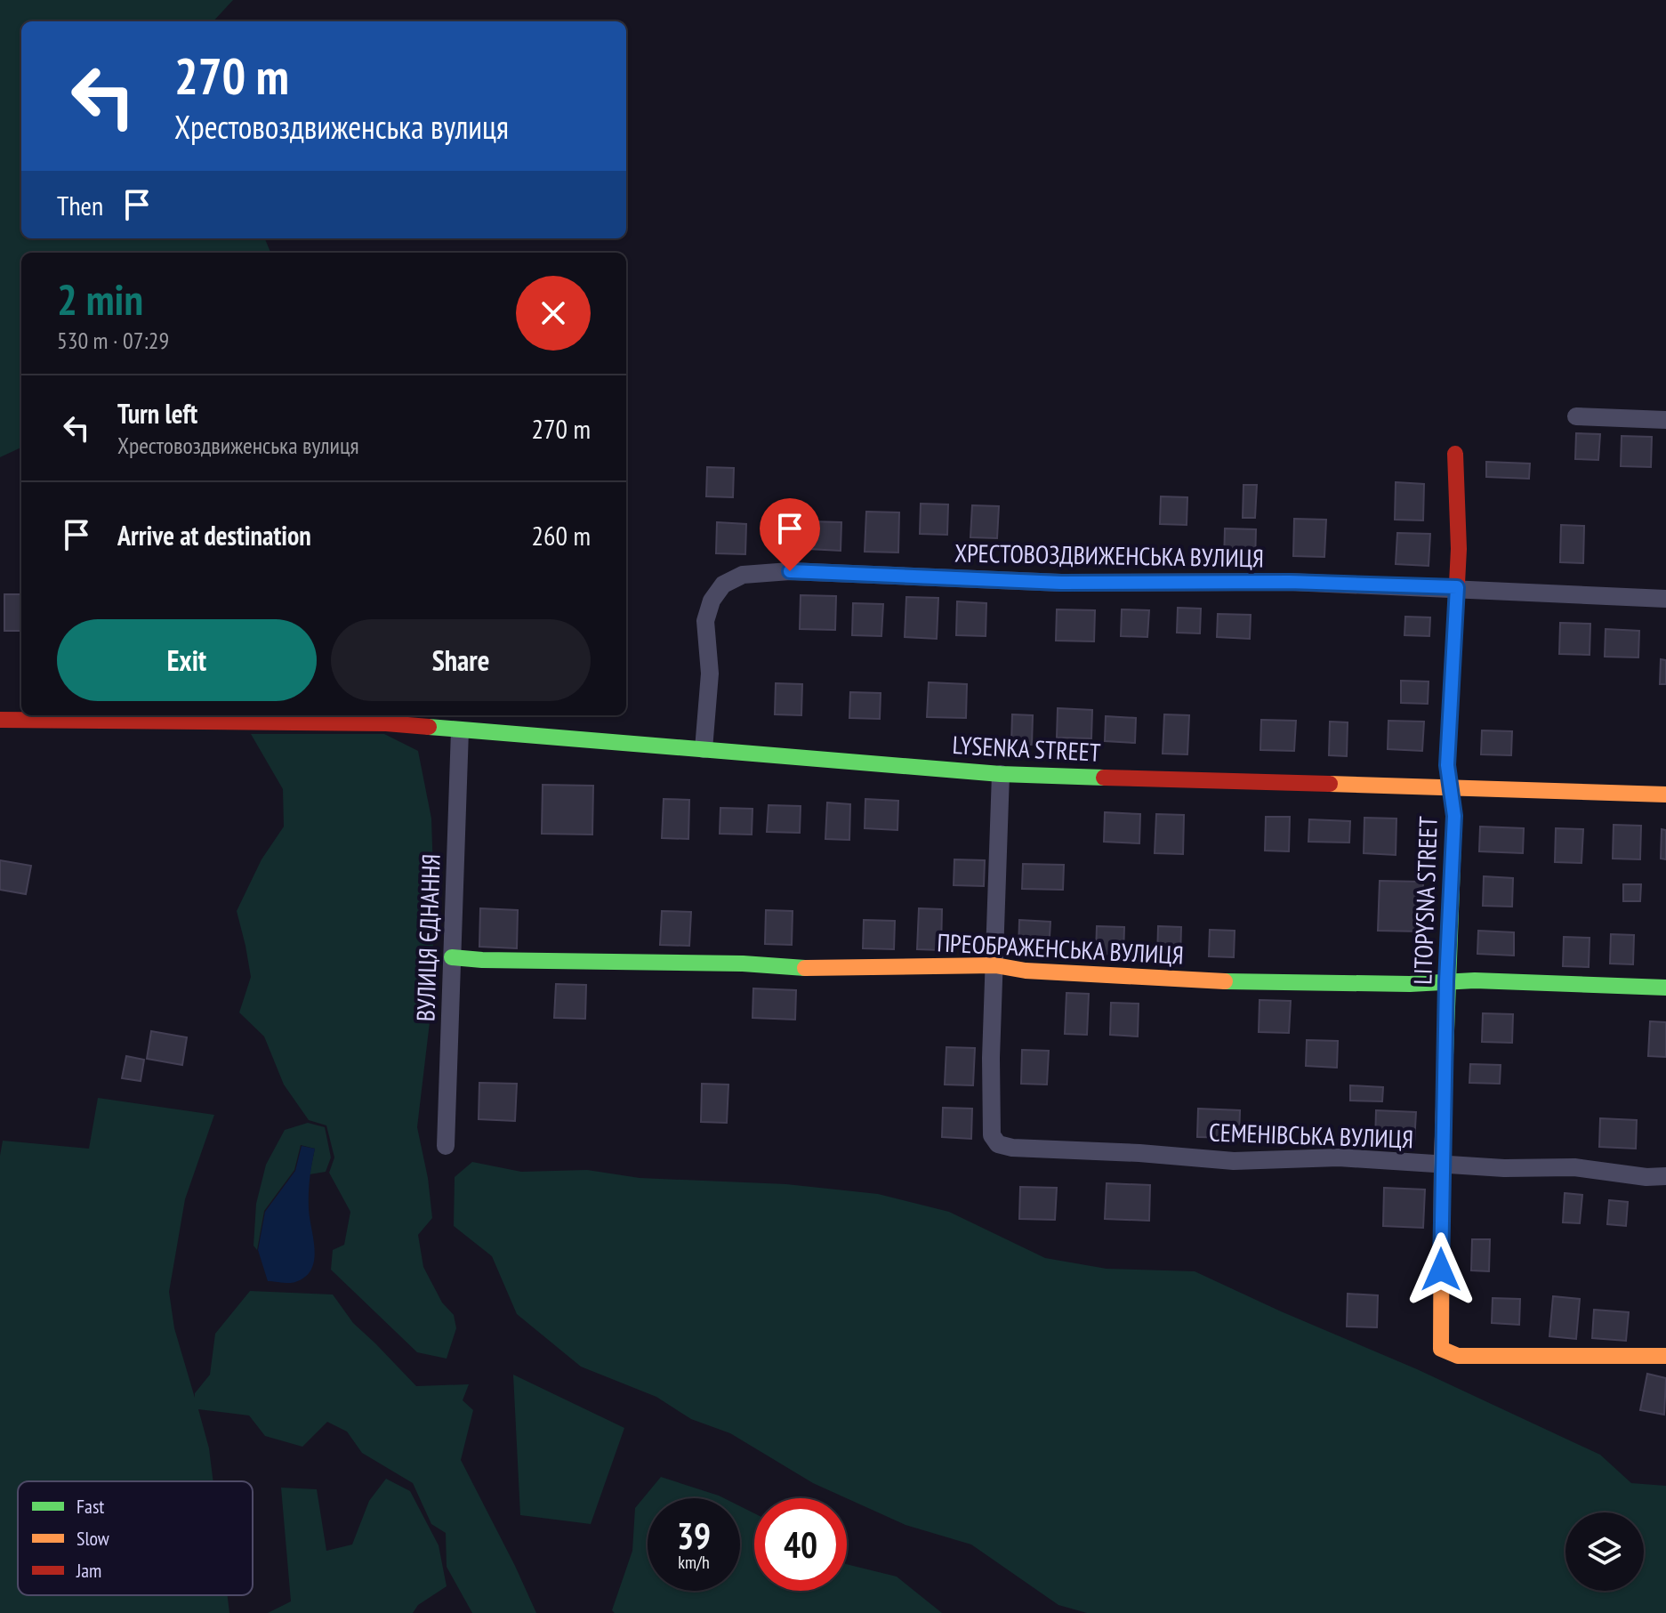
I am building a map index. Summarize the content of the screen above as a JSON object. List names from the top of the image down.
{
  "streets": {
    "street": [
      "ХРЕСТОВОЗДВИЖЕНСЬКА ВУЛИЦЯ",
      "LYSENKA STREET",
      "LITOPYSNA STREET",
      "ВУЛИЦЯ ЄДНАННЯ",
      "ПРЕОБРАЖЕНСЬКА ВУЛИЦЯ",
      "СЕМЕНІВСЬКА ВУЛИЦЯ"
    ]
  },
  "crossings": [
    ["ХРЕСТОВОЗДВИЖЕНСЬКА ВУЛИЦЯ", "LYSENKA STREET"],
    ["ХРЕСТОВОЗДВИЖЕНСЬКА ВУЛИЦЯ", "LITOPYSNA STREET"],
    ["LYSENKA STREET", "LITOPYSNA STREET"],
    ["LYSENKA STREET", "ВУЛИЦЯ ЄДНАННЯ"],
    ["LITOPYSNA STREET", "ПРЕОБРАЖЕНСЬКА ВУЛИЦЯ"],
    ["LITOPYSNA STREET", "СЕМЕНІВСЬКА ВУЛИЦЯ"],
    ["ВУЛИЦЯ ЄДНАННЯ", "ПРЕОБРАЖЕНСЬКА ВУЛИЦЯ"],
    ["ПРЕОБРАЖЕНСЬКА ВУЛИЦЯ", "СЕМЕНІВСЬКА ВУЛИЦЯ"]
  ],
  "legend": ["Fast", "Slow", "Jam"],
  "page": {
    "turn": ["270 m", "Хрестовоздвиженська вулиця"],
    "then": "Then",
    "heading": ["2 min", "530 m · 07:29"],
    "list": [
      {
        "name": "Turn left",
        "note": "Хрестовоздвиженська вулиця",
        "value": "270 m"
      },
      {
        "name": "Arrive at destination",
        "value": "260 m"
      }
    ],
    "buttons": ["Exit", "Share"],
    "speed": "39 km/h",
    "limit": "40"
  }
}
